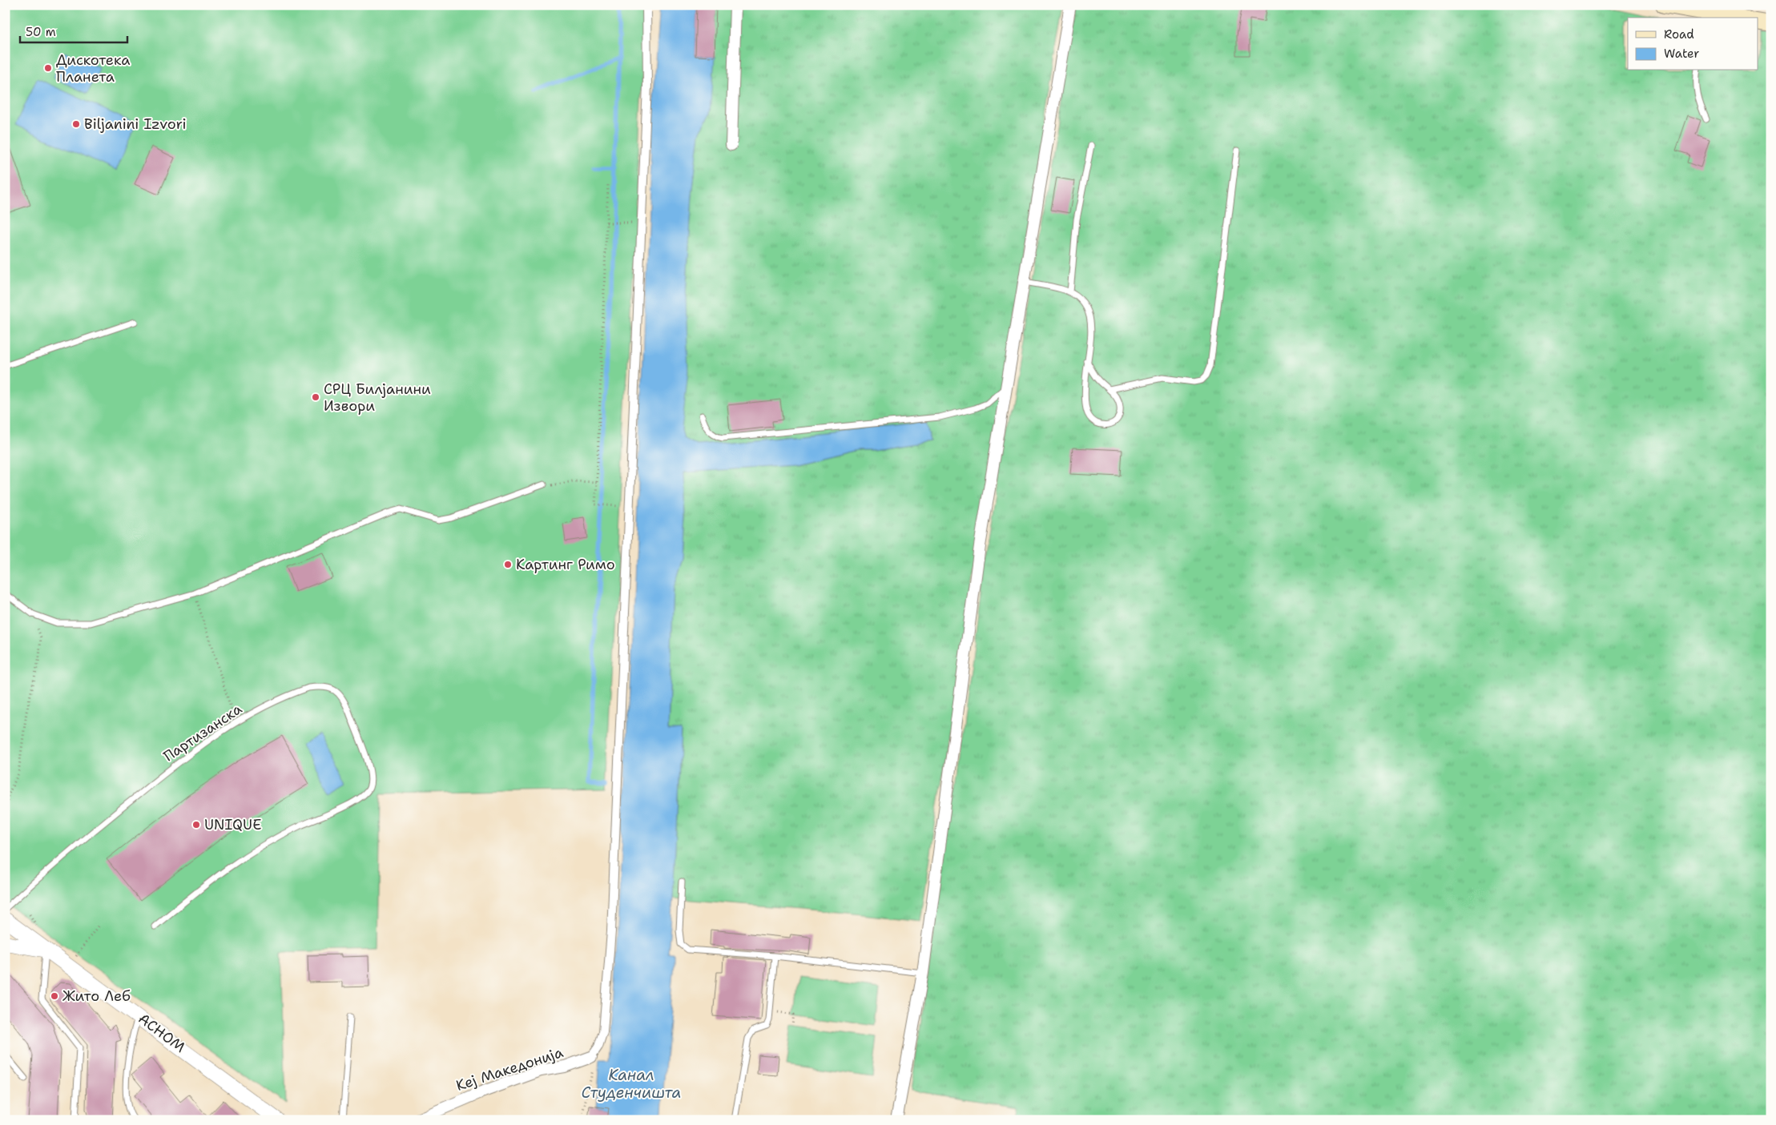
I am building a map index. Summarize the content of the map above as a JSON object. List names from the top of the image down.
{
  "streets": {
    "street": ["АСНОМ", "Кеј Македонија"],
    "lane": ["Партизанска"]
  },
  "water": ["Канал Студенчишта"],
  "places": [
    "Дискотека Планета",
    "Biljanini Izvori",
    "СРЦ Билјанини Извори",
    "Картинг Римо",
    "UNIQUE",
    "Жито Леб"
  ],
  "legend": ["Road", "Water"],
  "scale_bar": "50 m"
}
